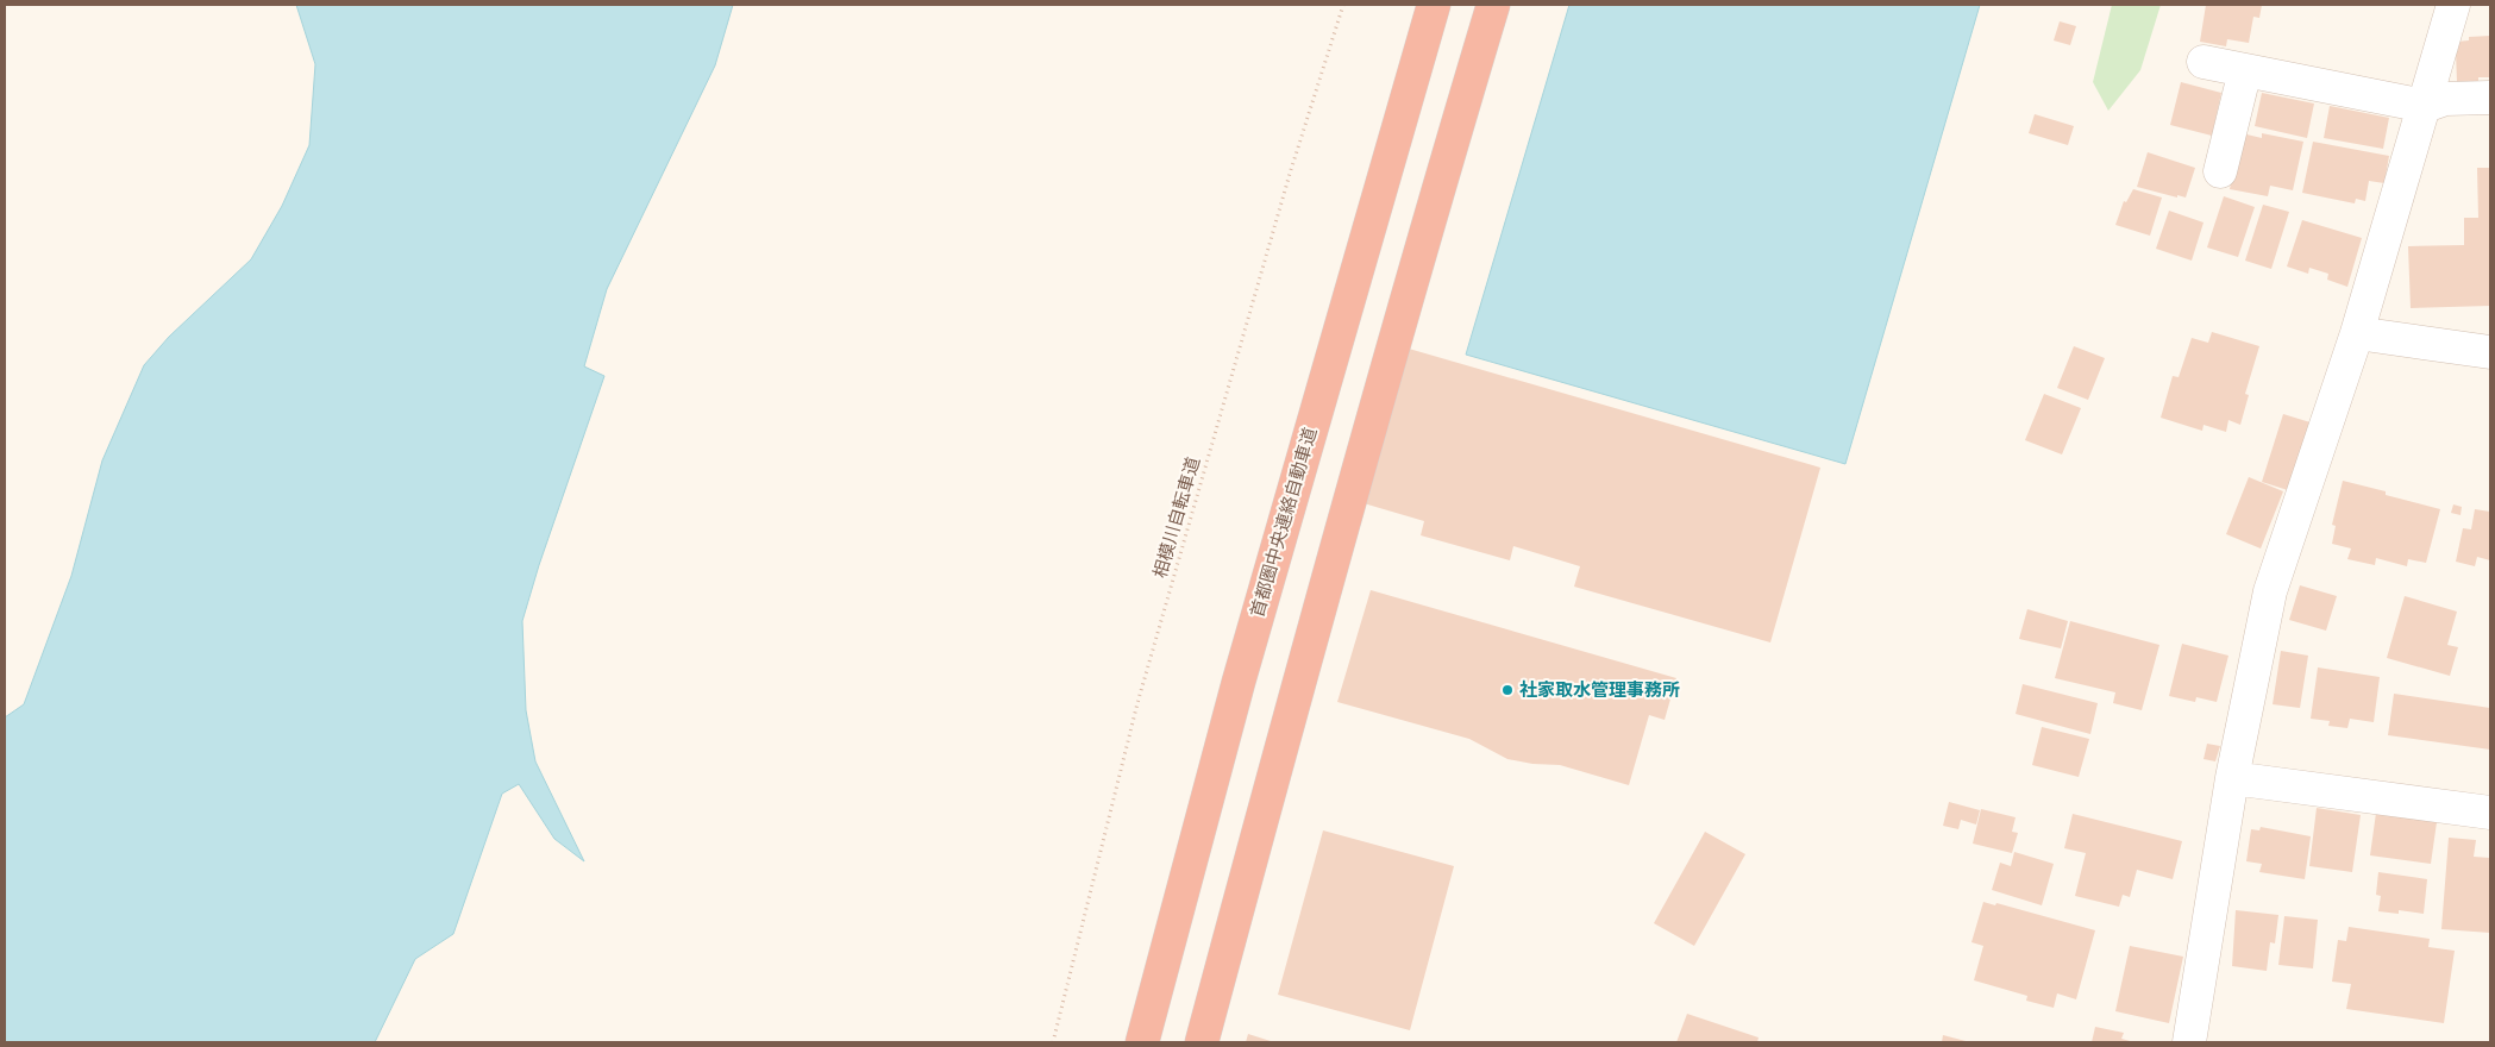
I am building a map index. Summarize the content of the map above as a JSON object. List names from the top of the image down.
{
  "streets": {
    "highway": ["首都圏中央連絡自動車道"],
    "path": ["相模川自転車道"]
  },
  "places": ["社家取水管理事務所"]
}
